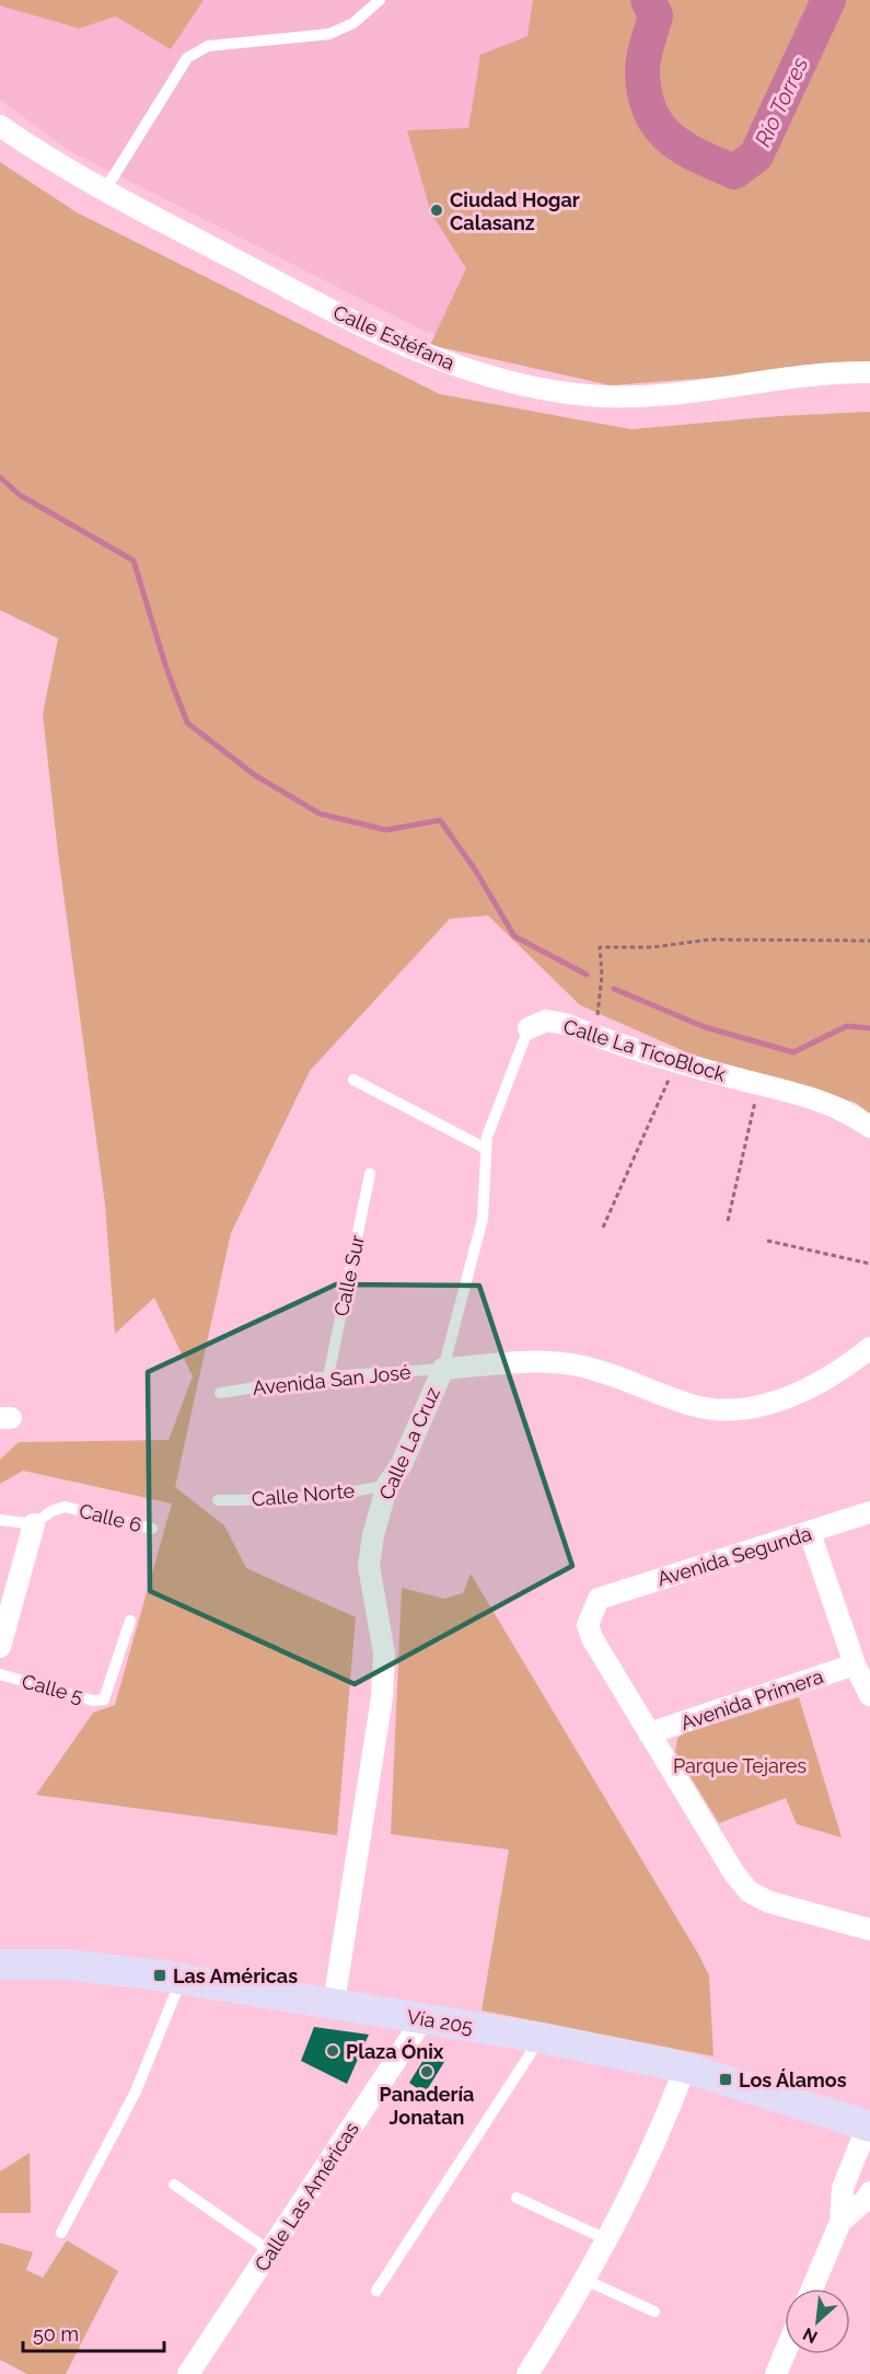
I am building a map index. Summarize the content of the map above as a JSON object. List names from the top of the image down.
{
  "streets": {
    "main road": ["Vía 205"],
    "street": [
      "Calle Estéfana",
      "Calle La TicoBlock",
      "Calle La Cruz",
      "Avenida Segunda",
      "Avenida Primera",
      "Calle Las Américas"
    ],
    "lane": [
      "Calle Sur",
      "Avenida San José",
      "Calle Norte",
      "Calle 6",
      "Calle 5"
    ]
  },
  "crossings": [
    ["Calle La TicoBlock", "Avenida San José"],
    ["Calle La TicoBlock", "Calle La Cruz"],
    ["Calle Sur", "Avenida San José"],
    ["Avenida San José", "Calle La Cruz"],
    ["Calle La Cruz", "Calle Norte"],
    ["Calle La Cruz", "Vía 205"],
    ["Avenida Segunda", "Avenida Primera"],
    ["Vía 205", "Calle Las Américas"]
  ],
  "water": ["Río Torres"],
  "parks": ["Parque Tejares"],
  "places": {
    "other": ["Ciudad Hogar Calasanz", "Plaza Ónix", "Panadería Jonatan"],
    "transit": ["Las Américas", "Los Álamos"]
  },
  "scale_bar": "50 m",
  "north": "bottom left"
}
